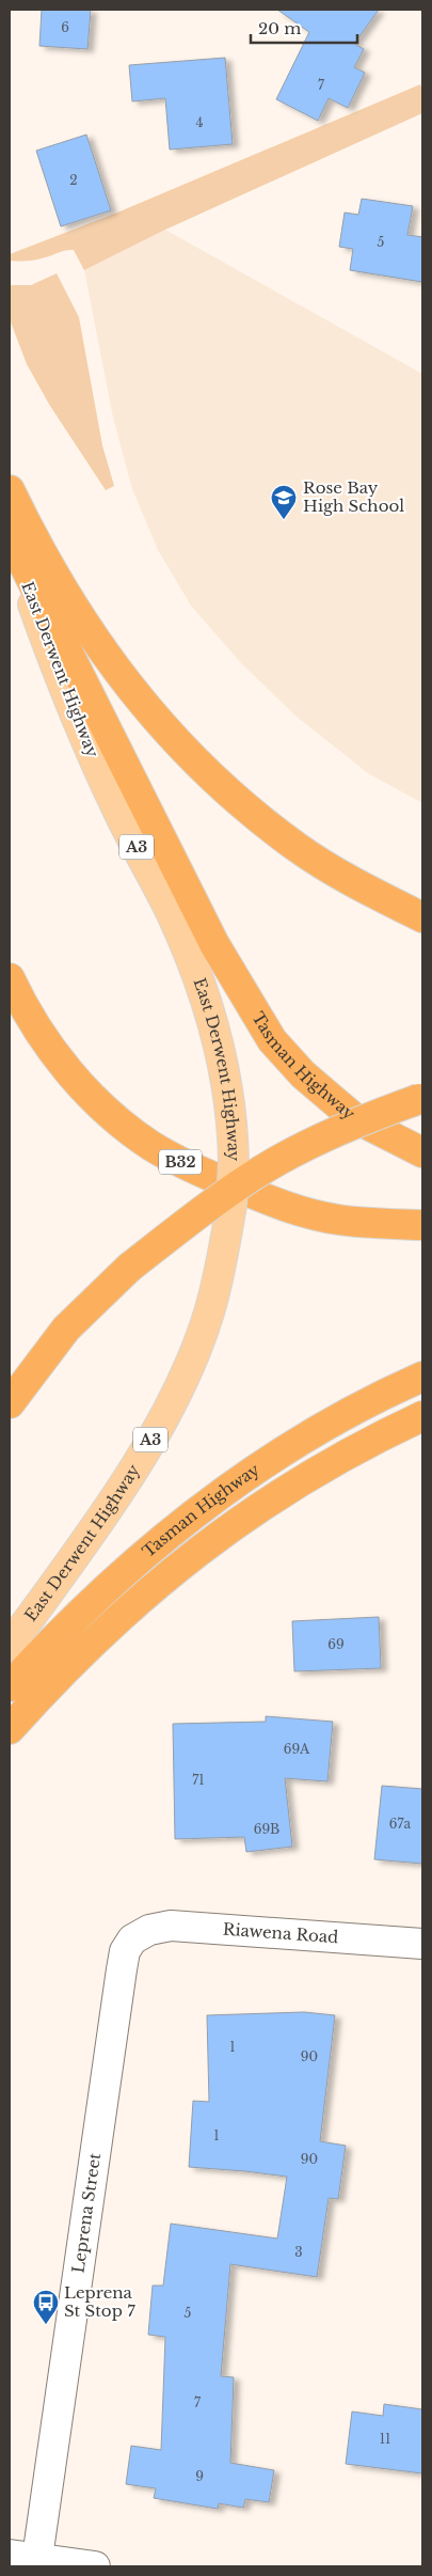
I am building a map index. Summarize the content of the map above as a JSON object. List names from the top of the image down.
{
  "streets": {
    "highway": ["A3", "Tasman Highway", "B32"],
    "main road": ["East Derwent Highway"],
    "street": ["Riawena Road", "Leprena Street"]
  },
  "crossings": [
    ["East Derwent Highway", "Tasman Highway"],
    ["Riawena Road", "Leprena Street"]
  ],
  "places": {
    "school or university": ["Rose Bay High School"],
    "bus stop": ["Leprena St Stop 7"]
  },
  "house_numbers": [
    "6",
    "7",
    "4",
    "2",
    "5",
    "69",
    "69A",
    "71",
    "67a",
    "69B",
    "1",
    "90",
    "1",
    "90",
    "3",
    "5",
    "7",
    "11",
    "9"
  ],
  "scale_bar": "20 m"
}
